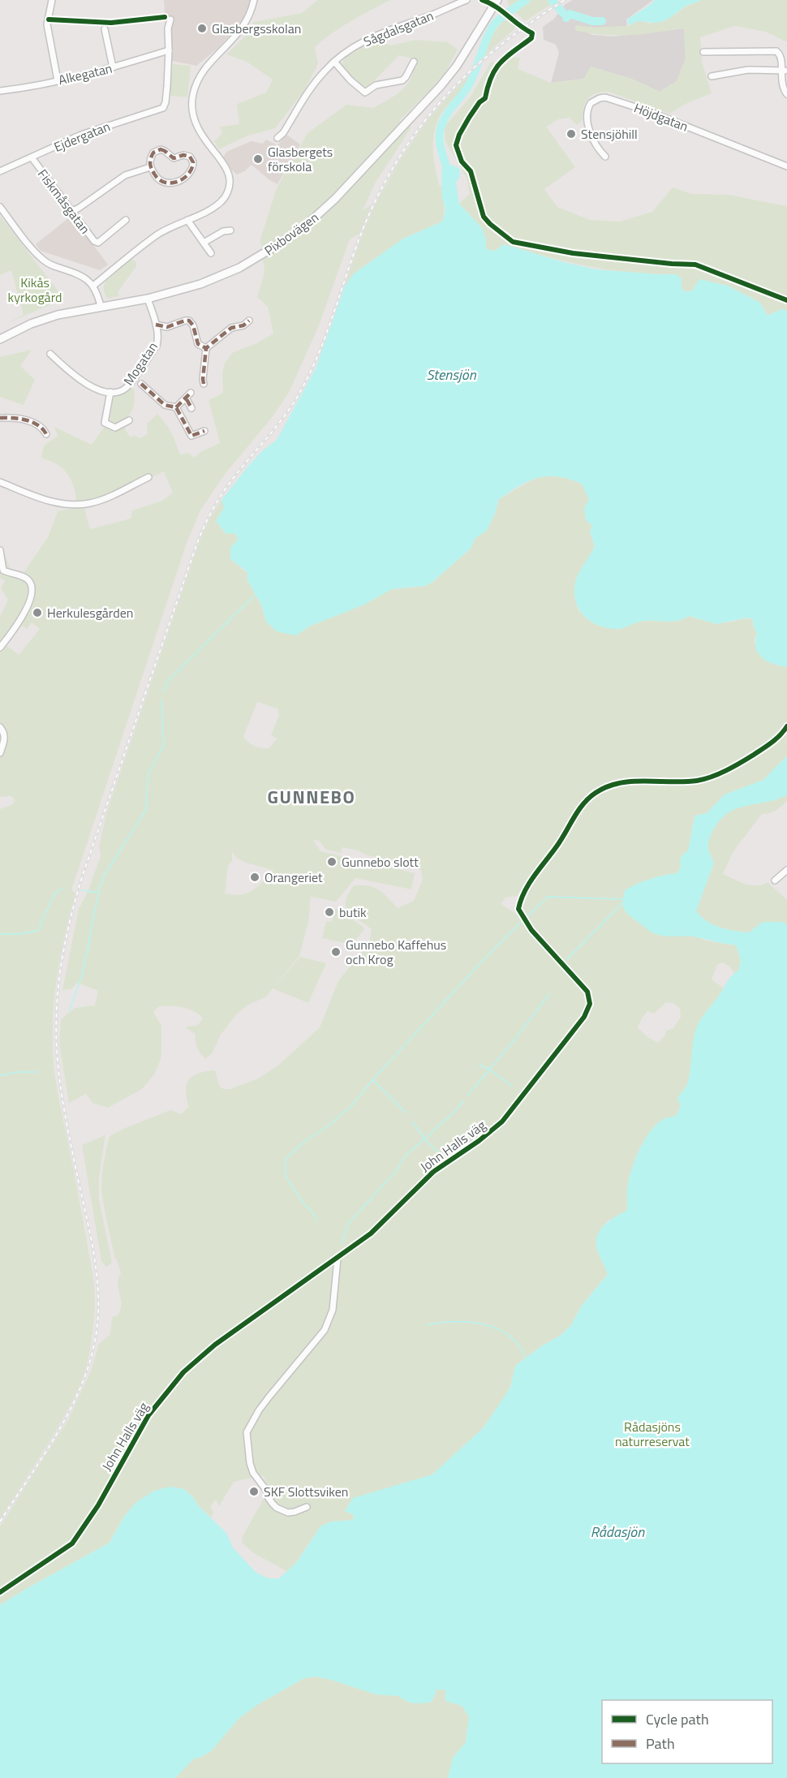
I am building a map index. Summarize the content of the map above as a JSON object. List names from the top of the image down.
{
  "streets": {
    "street": [
      "Sågdalsgatan",
      "Alkegatan",
      "Höjdgatan",
      "Ejdergatan",
      "Fiskmåsgatan",
      "Pixbovägen",
      "Mogatan",
      "John Halls väg"
    ]
  },
  "crossings": [
    ["Alkegatan", "Ejdergatan"],
    ["Ejdergatan", "Fiskmåsgatan"],
    ["Pixbovägen", "Mogatan"]
  ],
  "districts": ["GUNNEBO"],
  "water": ["Stensjön", "Rådasjön"],
  "parks": ["Kikås kyrkogård", "Rådasjöns naturreservat"],
  "places": [
    "Glasbergsskolan",
    "Stensjöhill",
    "Glasbergets förskola",
    "Herkulesgården",
    "Gunnebo slott",
    "Orangeriet",
    "butik",
    "Gunnebo Kaffehus och Krog",
    "SKF Slottsviken"
  ],
  "legend": ["Cycle path", "Path"]
}
